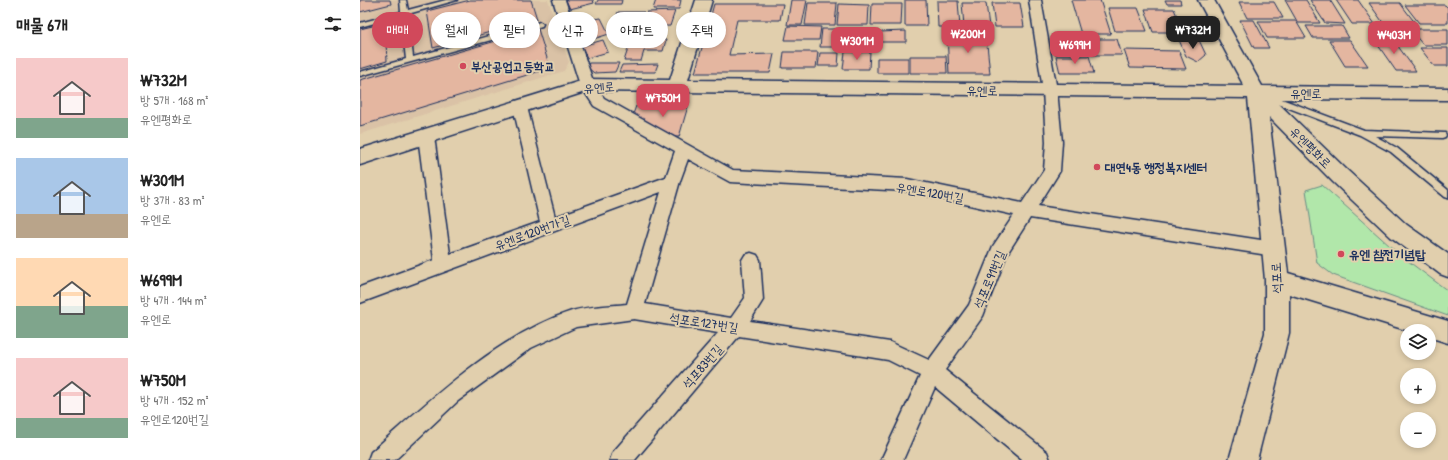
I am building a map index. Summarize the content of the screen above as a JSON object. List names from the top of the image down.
{
  "streets": {
    "main road": ["유엔로", "유엔평화로", "석포로"],
    "street": [
      "유엔로120번길",
      "유엔로120번가길",
      "석포로91번길",
      "석포로127번길",
      "석포83번길"
    ]
  },
  "crossings": [
    ["유엔로", "유엔평화로"],
    ["유엔로", "유엔로120번길"],
    ["유엔로", "석포로"],
    ["유엔로", "석포로91번길"],
    ["유엔평화로", "석포로"],
    ["유엔로120번길", "석포로"],
    ["유엔로120번길", "석포로91번길"],
    ["석포로91번길", "석포로127번길"],
    ["석포로127번길", "석포83번길"]
  ],
  "places": ["부산공업고등학교", "대연4동 행정복지센터", "유엔 참전기념탑"],
  "page": {
    "heading": "매물 6개",
    "chip": [
      "매매",
      "월세",
      "필터",
      "신규",
      "아파트",
      "주택"
    ],
    "price": [
      "₩732M",
      "₩200M",
      "₩403M",
      "₩301M",
      "₩699M",
      "₩750M"
    ],
    "list": [
      {
        "name": "₩732M",
        "note": "방 5개 · 168 m² · 유엔평화로"
      },
      {
        "name": "₩301M",
        "note": "방 3개 · 83 m² · 유엔로"
      },
      {
        "name": "₩699M",
        "note": "방 4개 · 144 m² · 유엔로"
      },
      {
        "name": "₩750M",
        "note": "방 4개 · 152 m² · 유엔로120번길"
      }
    ],
    "map_buttons": ["+", "−"]
  }
}
